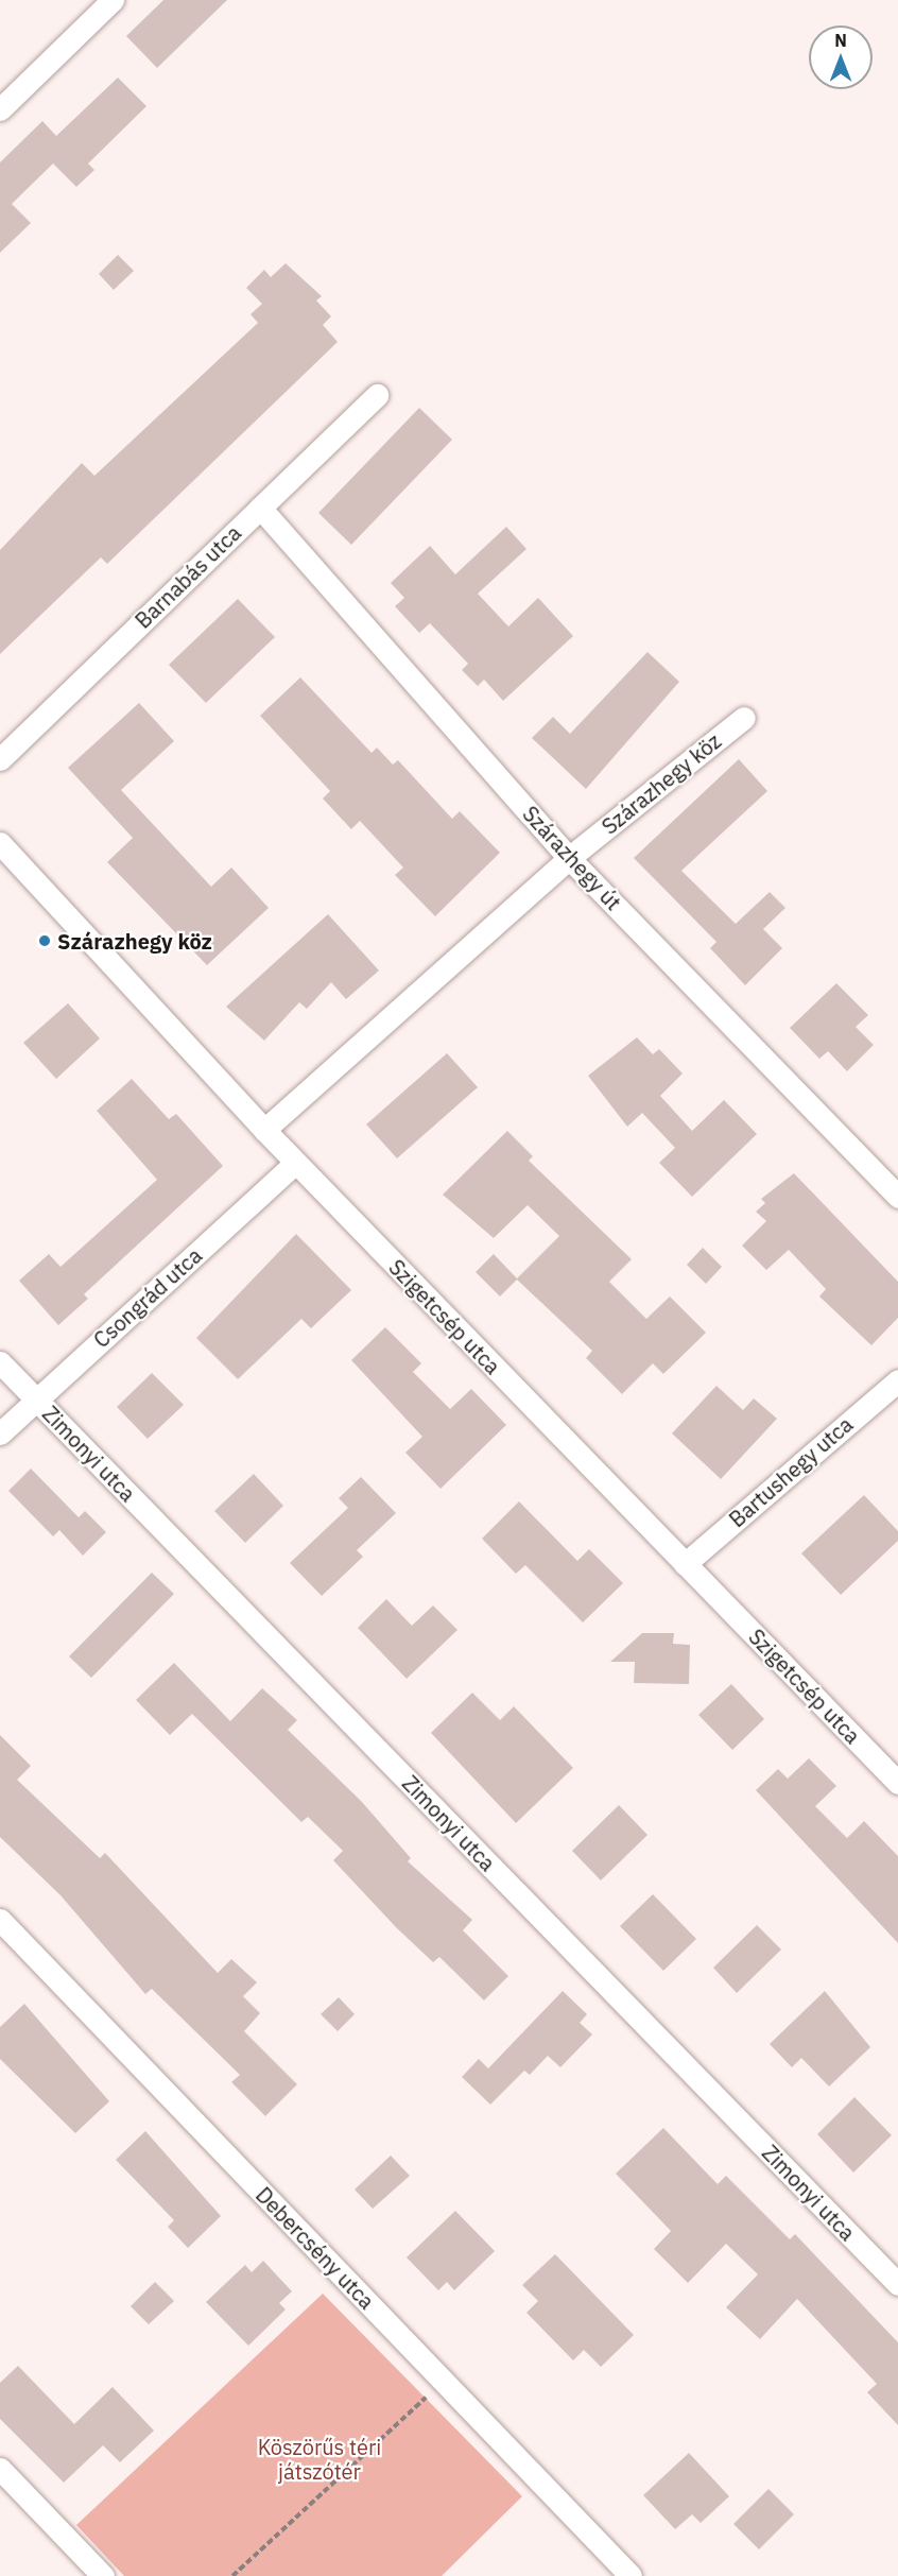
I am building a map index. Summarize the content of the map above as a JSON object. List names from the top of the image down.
{
  "streets": {
    "street": [
      "Barnabás utca",
      "Szárazhegy köz",
      "Szárazhegy út",
      "Csongrád utca",
      "Szigetcsép utca",
      "Zimonyi utca",
      "Bartushegy utca",
      "Debercsény utca"
    ]
  },
  "crossings": [
    ["Barnabás utca", "Szárazhegy út"],
    ["Szárazhegy köz", "Szárazhegy út"],
    ["Szárazhegy köz", "Szigetcsép utca"],
    ["Csongrád utca", "Szigetcsép utca"],
    ["Csongrád utca", "Zimonyi utca"],
    ["Szigetcsép utca", "Bartushegy utca"]
  ],
  "parks": ["Köszörűs téri játszótér"],
  "places": ["Szárazhegy köz"],
  "north": "top"
}
